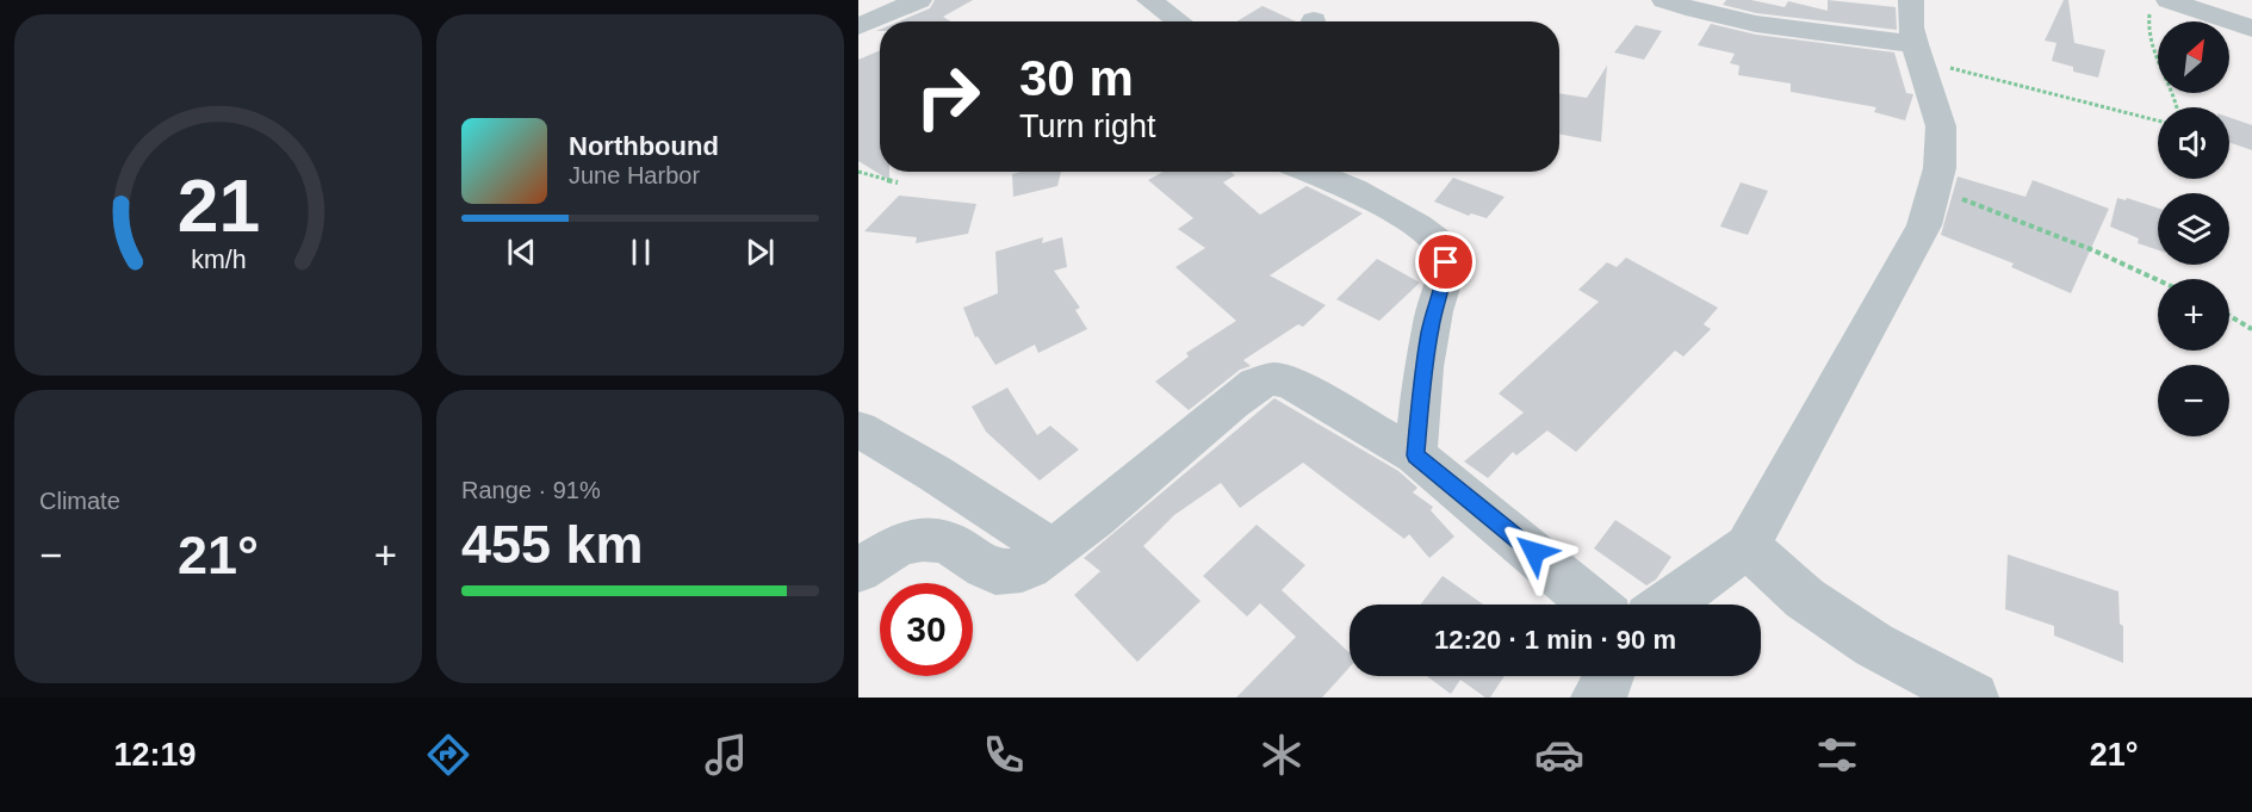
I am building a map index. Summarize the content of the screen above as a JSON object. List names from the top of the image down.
{
  "north": "top right",
  "page": {
    "map_buttons": ["+", "−"],
    "turn": ["30 m", "Turn right"],
    "song": ["Northbound", "June Harbor"],
    "tile": [
      "Climate",
      ["Range · 91%", "455 km"]
    ],
    "heat": ["−", "21°", "+"],
    "limit": "30",
    "trip": "12:20 · 1 min · 90 m",
    "tabs": ["12:19", "21°"],
    "gauge": ["21", "km/h"]
  }
}
